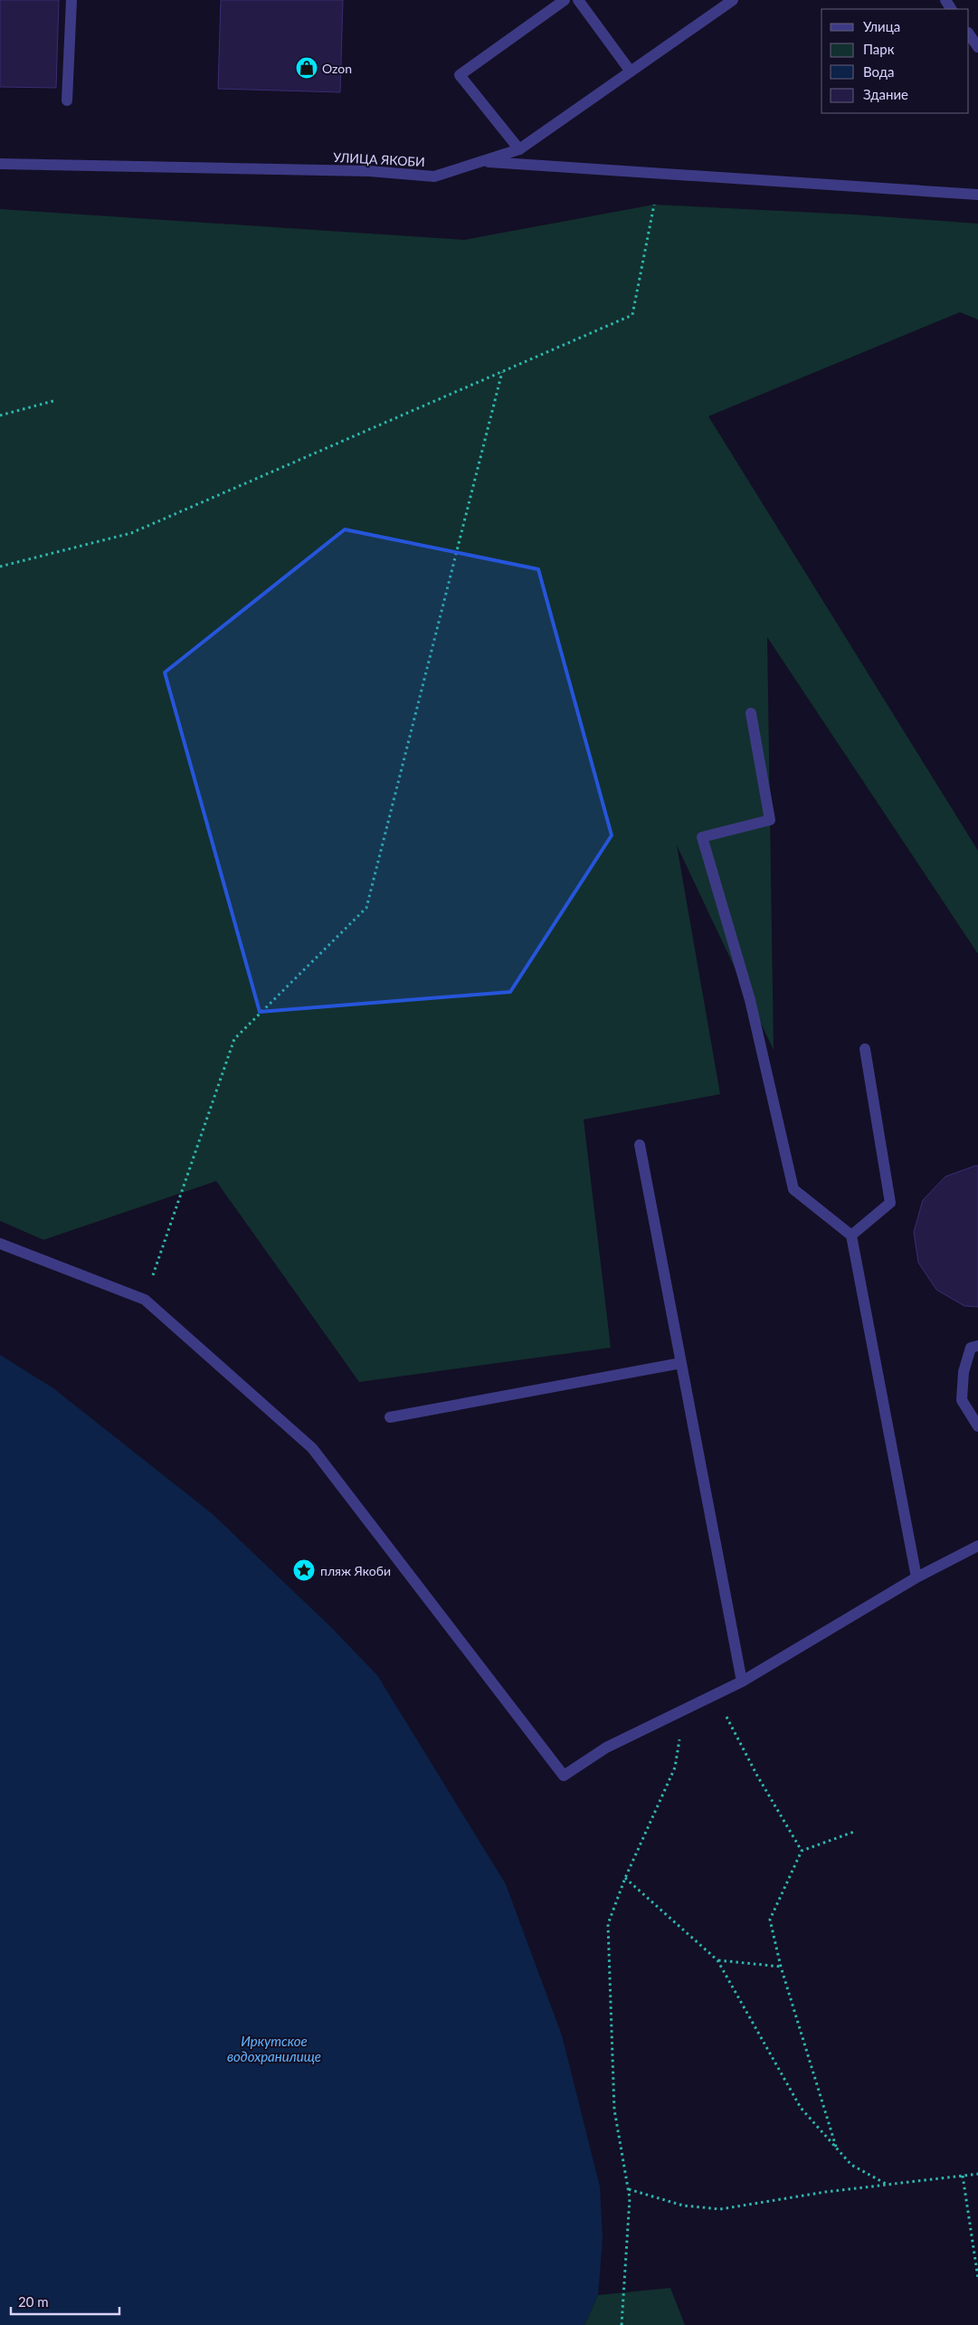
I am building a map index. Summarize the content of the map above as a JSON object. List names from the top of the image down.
{
  "streets": {
    "street": ["УЛИЦА ЯКОБИ"]
  },
  "water": ["Иркутское водохранилище"],
  "places": {
    "shop": ["Ozon"],
    "place": ["пляж Якоби"]
  },
  "legend": [
    "Улица",
    "Парк",
    "Вода",
    "Здание"
  ],
  "scale_bar": "20 m"
}
